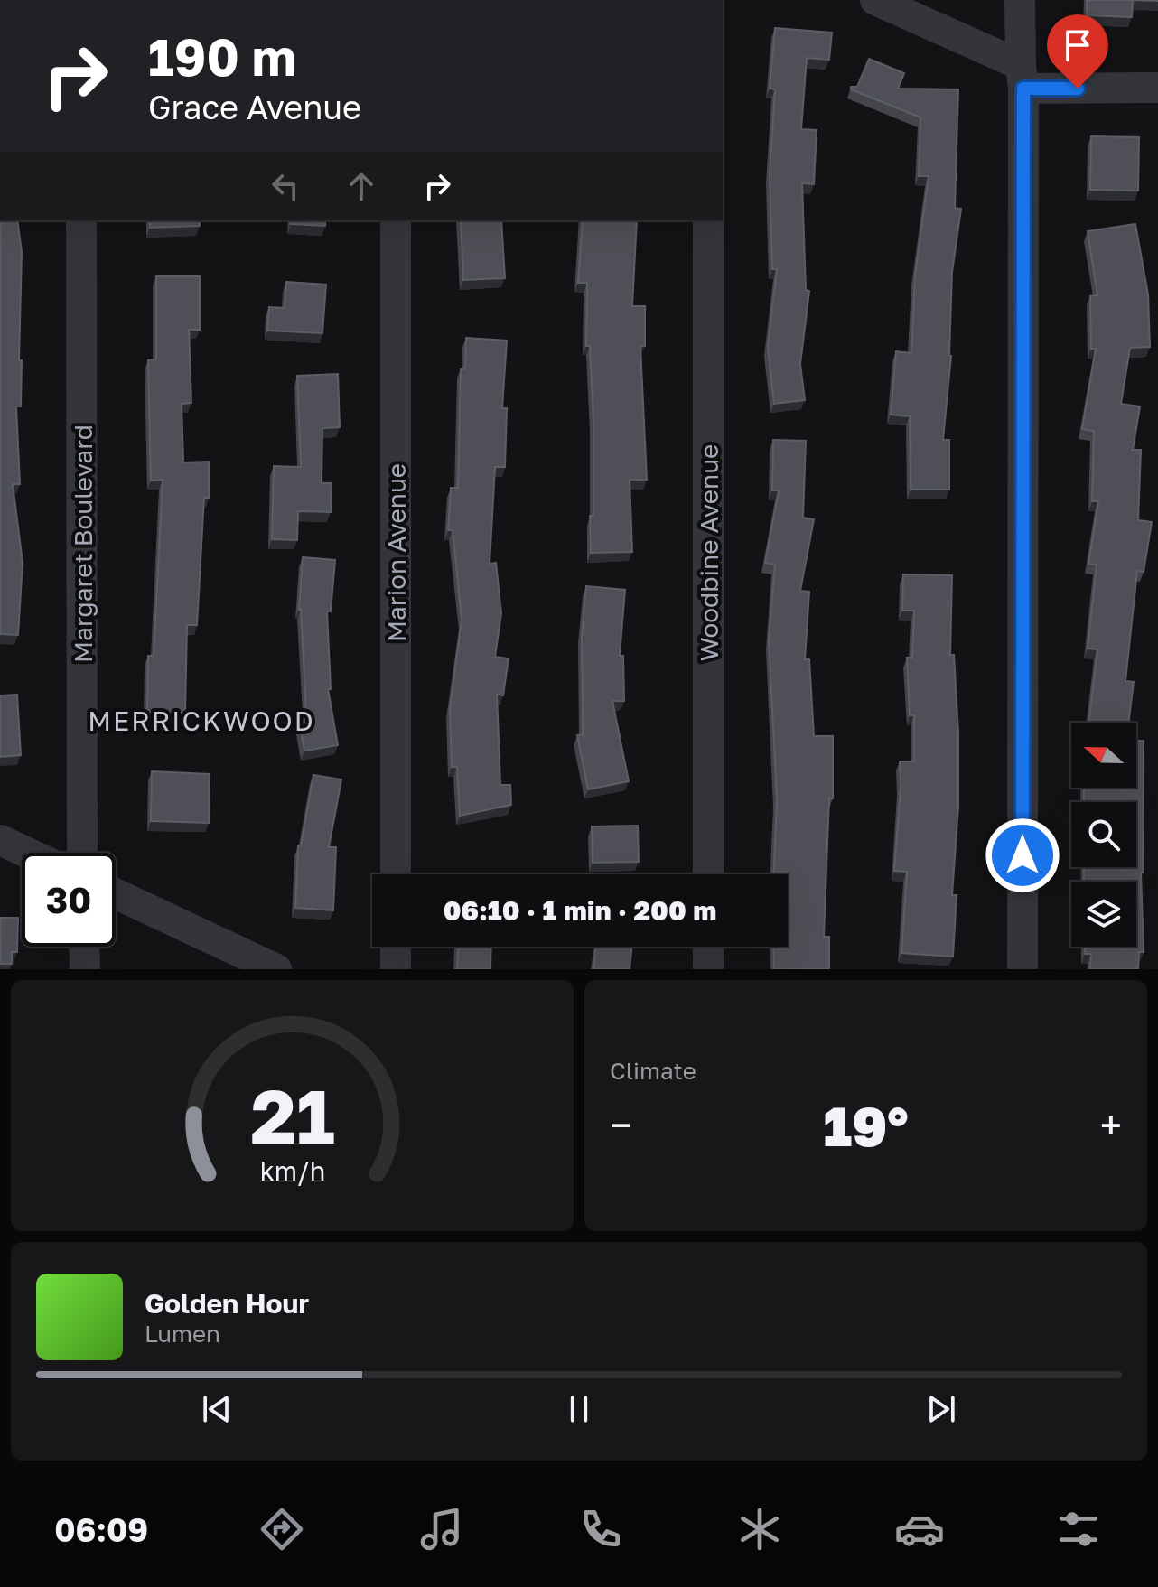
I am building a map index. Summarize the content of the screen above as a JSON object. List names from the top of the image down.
{
  "streets": {
    "street": ["Margaret Boulevard", "Marion Avenue", "Woodbine Avenue"]
  },
  "districts": ["MERRICKWOOD"],
  "north": "left",
  "page": {
    "turn": ["190 m", "Grace Avenue"],
    "limit": "30",
    "trip": "06:10 · 1 min · 200 m",
    "tile": "Climate",
    "heat": ["−", "19°", "+"],
    "song": ["Golden Hour", "Lumen"],
    "tabs": "06:09",
    "gauge": ["21", "km/h"]
  }
}
